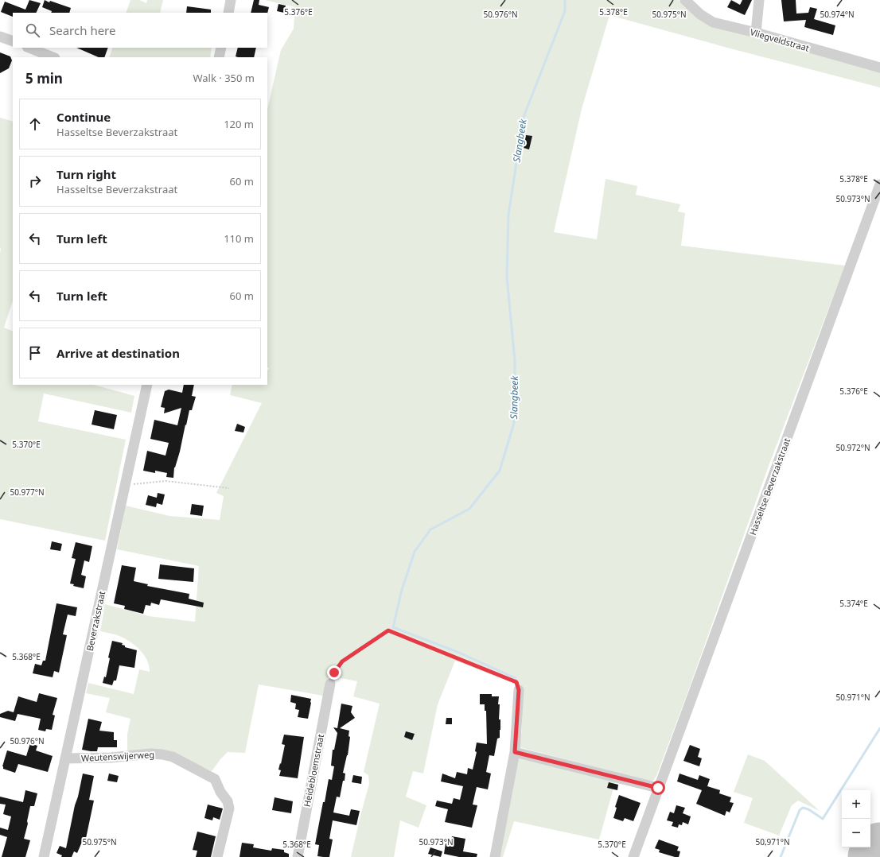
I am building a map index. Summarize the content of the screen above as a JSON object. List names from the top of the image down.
{
  "streets": {
    "street": [
      "Vliegveldstraat",
      "Hasseltse Beverzakstraat",
      "Beverzakstraat",
      "Weutenswijerweg",
      "Heidebloemstraat"
    ]
  },
  "crossings": [
    ["Beverzakstraat", "Weutenswijerweg"]
  ],
  "water": ["Slangbeek"],
  "page": {
    "search": "Search here",
    "heading": ["5 min", "Walk · 350 m"],
    "list": [
      ["Continue", "Hasseltse Beverzakstraat", "120 m"],
      ["Turn right", "Hasseltse Beverzakstraat", "60 m"],
      ["Turn left", "110 m"],
      ["Turn left", "60 m"],
      "Arrive at destination"
    ],
    "map_buttons": ["+", "−"]
  },
  "coordinates": [
    "5.376°E",
    "5.378°E",
    "50.976°N",
    "50.975°N",
    "50.974°N",
    "50.973°N",
    "5.370°E",
    "50.972°N",
    "50.977°N",
    "5.374°E",
    "5.368°E",
    "50.971°N"
  ]
}
